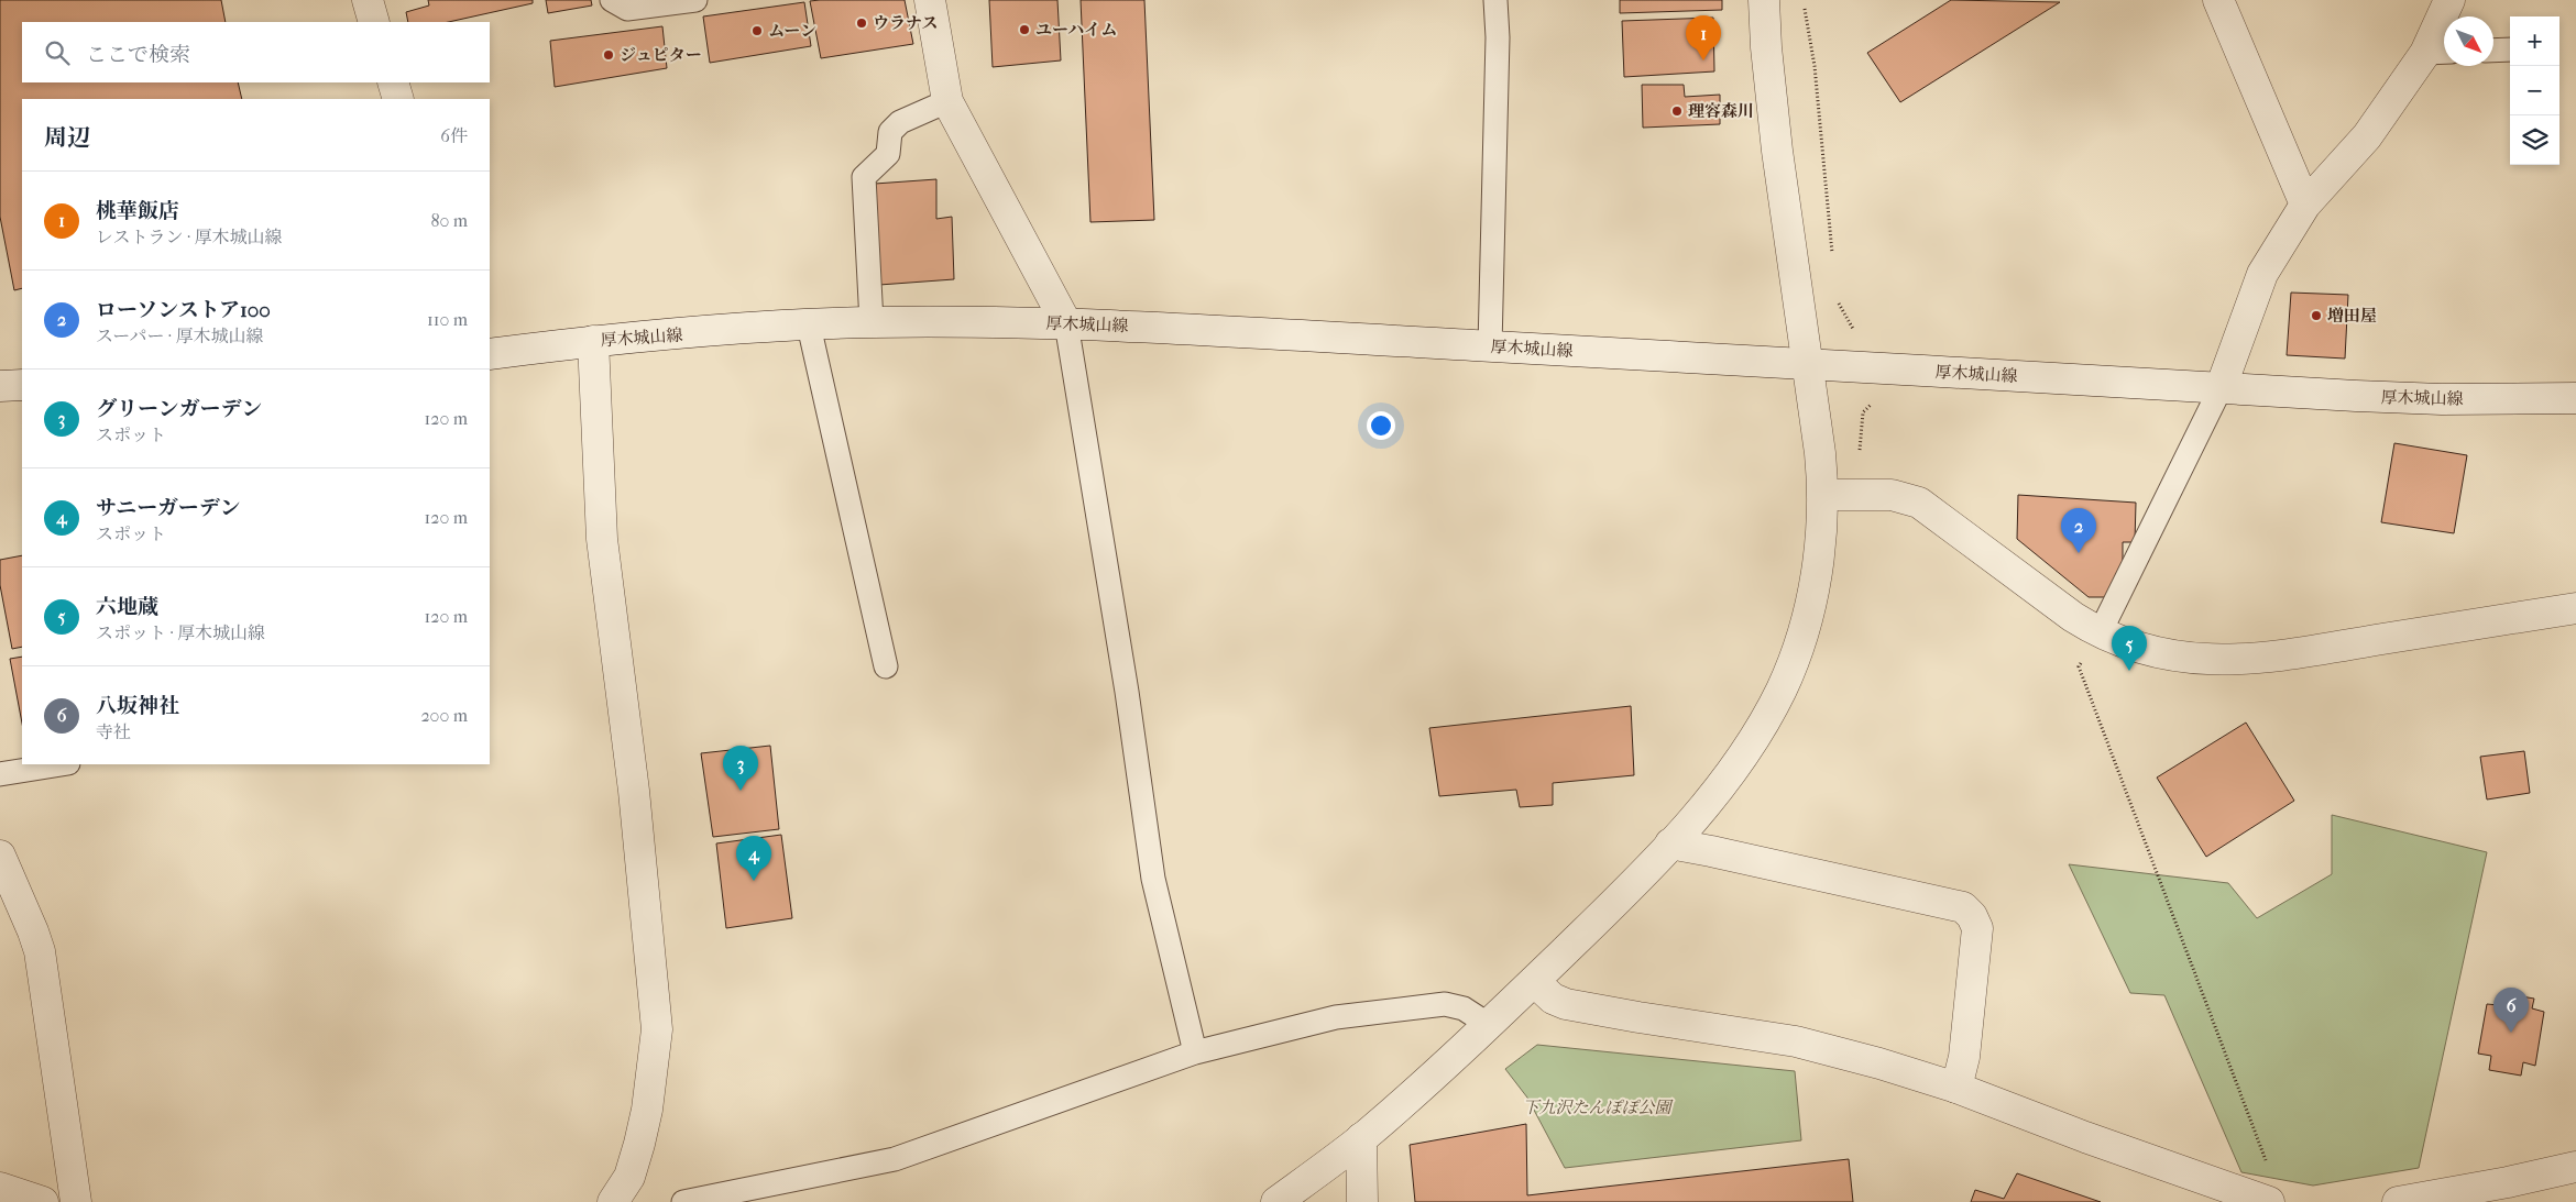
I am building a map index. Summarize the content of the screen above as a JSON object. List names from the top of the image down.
{
  "streets": {
    "street": ["厚木城山線"]
  },
  "parks": ["下九沢たんぽぽ公園"],
  "places": [
    "ウラナス",
    "ユーハイム",
    "ムーン",
    "ジュピター",
    "理容森川",
    "増田屋"
  ],
  "north": "bottom right",
  "page": {
    "pins": [
      "1",
      "2",
      "5",
      "3",
      "4",
      "6"
    ],
    "map_buttons": ["+", "−"],
    "search": "ここで検索",
    "heading": ["周辺", "6件"],
    "list": [
      {
        "mark": "1",
        "name": "桃華飯店",
        "note": "レストラン · 厚木城山線",
        "value": "80 m"
      },
      {
        "mark": "2",
        "name": "ローソンストア100",
        "note": "スーパー · 厚木城山線",
        "value": "110 m"
      },
      {
        "mark": "3",
        "name": "グリーンガーデン",
        "note": "スポット",
        "value": "120 m"
      },
      {
        "mark": "4",
        "name": "サニーガーデン",
        "note": "スポット",
        "value": "120 m"
      },
      {
        "mark": "5",
        "name": "六地蔵",
        "note": "スポット · 厚木城山線",
        "value": "120 m"
      },
      {
        "mark": "6",
        "name": "八坂神社",
        "note": "寺社",
        "value": "200 m"
      }
    ]
  }
}
